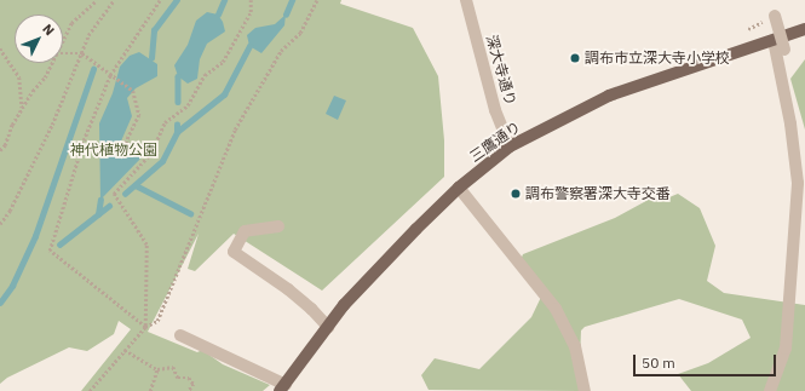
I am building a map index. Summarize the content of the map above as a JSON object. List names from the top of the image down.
{
  "streets": {
    "main road": ["三鷹通り"],
    "street": ["深大寺通り"]
  },
  "crossings": [
    ["深大寺通り", "三鷹通り"]
  ],
  "parks": ["神代植物公園"],
  "places": ["調布市立深大寺小学校", "調布警察署深大寺交番"],
  "scale_bar": "50 m",
  "north": "top right"
}
